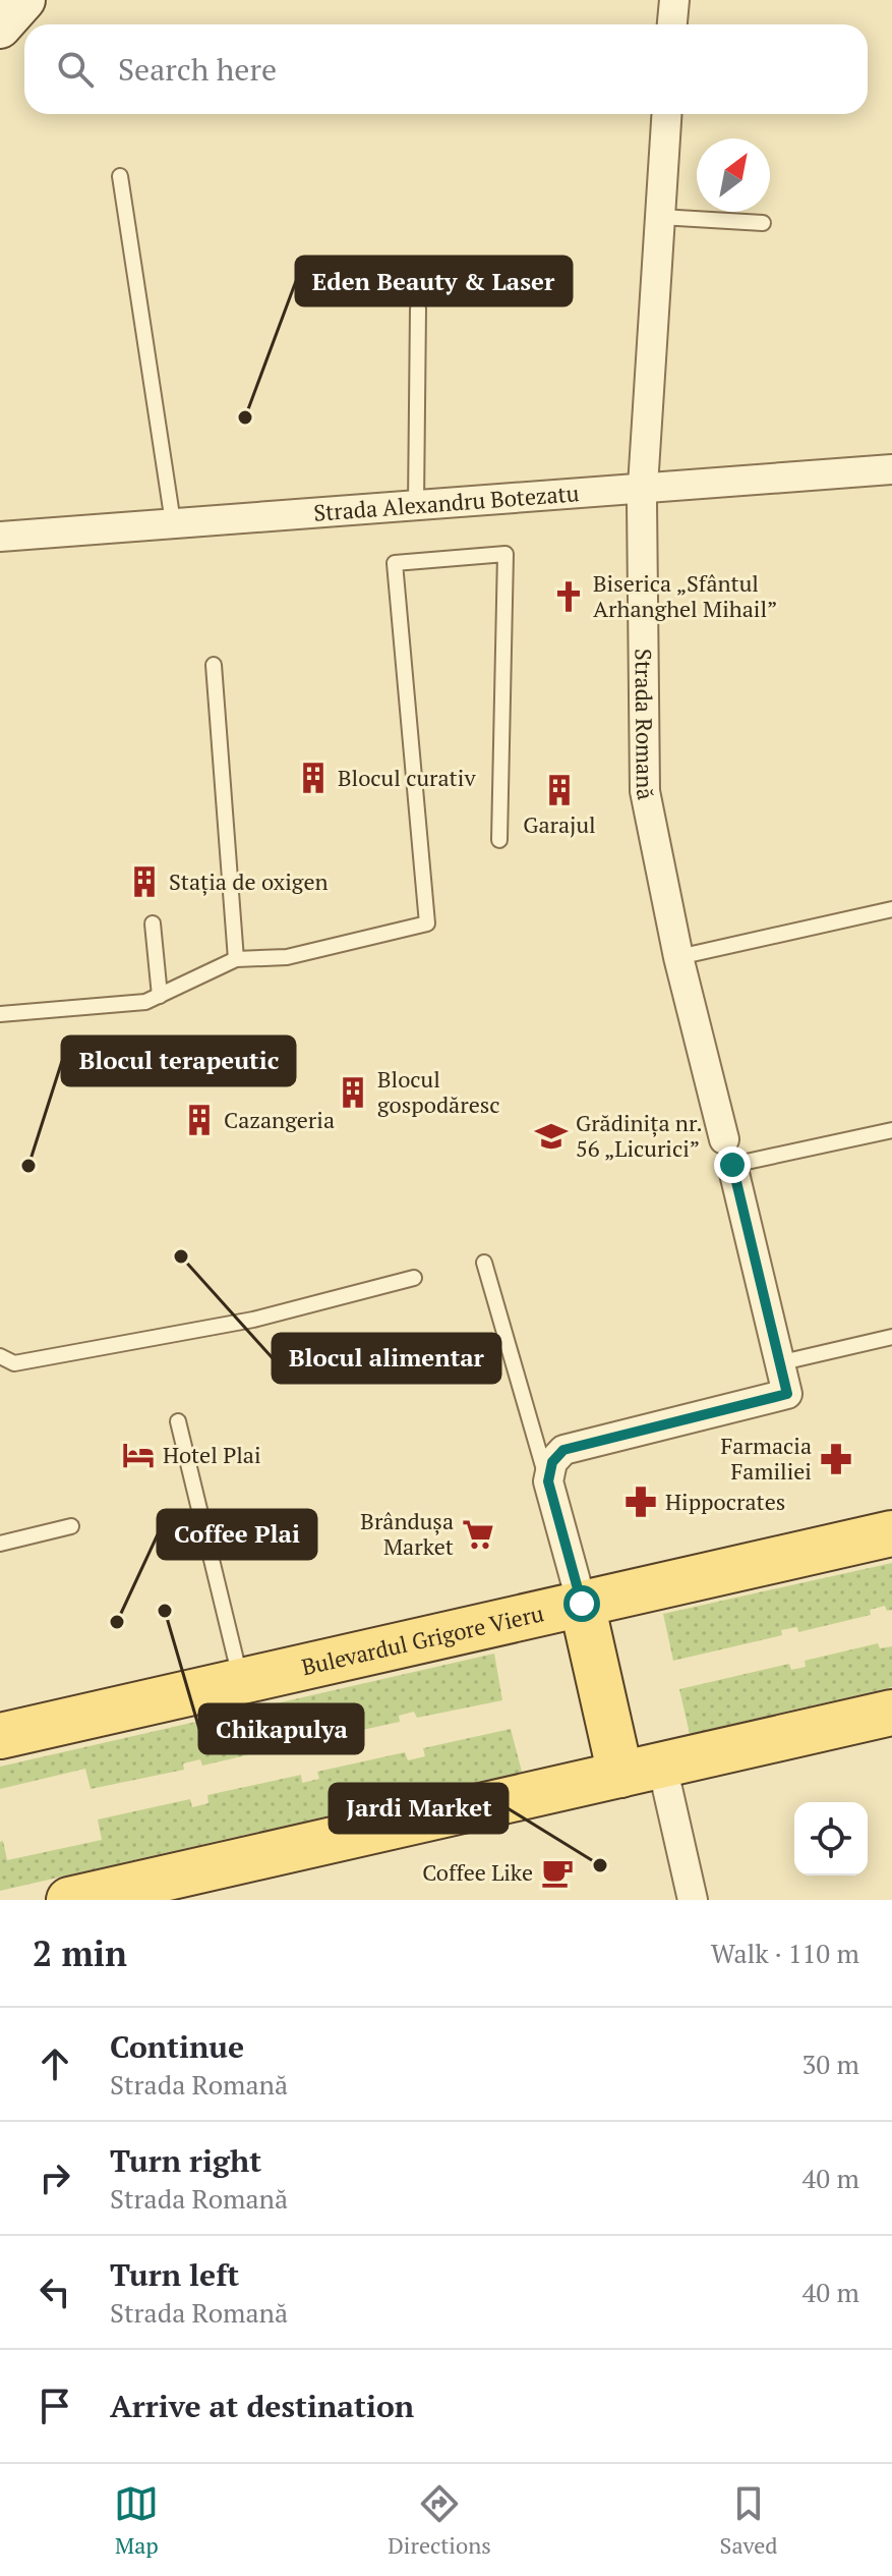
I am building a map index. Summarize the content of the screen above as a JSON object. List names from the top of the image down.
{
  "streets": {
    "main road": ["Bulevardul Grigore Vieru"],
    "street": ["Strada Alexandru Botezatu", "Strada Romană"]
  },
  "crossings": [
    ["Strada Alexandru Botezatu", "Strada Romană"]
  ],
  "places": {
    "other": [
      "Eden Beauty & Laser",
      "Blocul terapeutic",
      "Blocul alimentar",
      "Chikapulya",
      "Coffee Plai",
      "Jardi Market"
    ],
    "church": ["Biserica „Sfântul Arhanghel Mihail”"],
    "building": [
      "Blocul curativ",
      "Garajul",
      "Stația de oxigen",
      "Blocul gospodăresc",
      "Cazangeria"
    ],
    "school or university": ["Grădinița nr. 56 „Licurici”"],
    "hotel": ["Hotel Plai"],
    "pharmacy": ["Farmacia Familiei", "Hippocrates"],
    "supermarket": ["Brândușa Market"],
    "cafe": ["Coffee Like"]
  },
  "north": "top right",
  "page": {
    "search": "Search here",
    "heading": ["2 min", "Walk · 110 m"],
    "list": [
      ["Continue", "Strada Romană", "30 m"],
      ["Turn right", "Strada Romană", "40 m"],
      ["Turn left", "Strada Romană", "40 m"],
      "Arrive at destination"
    ],
    "nav": ["Map", "Directions", "Saved"]
  }
}
